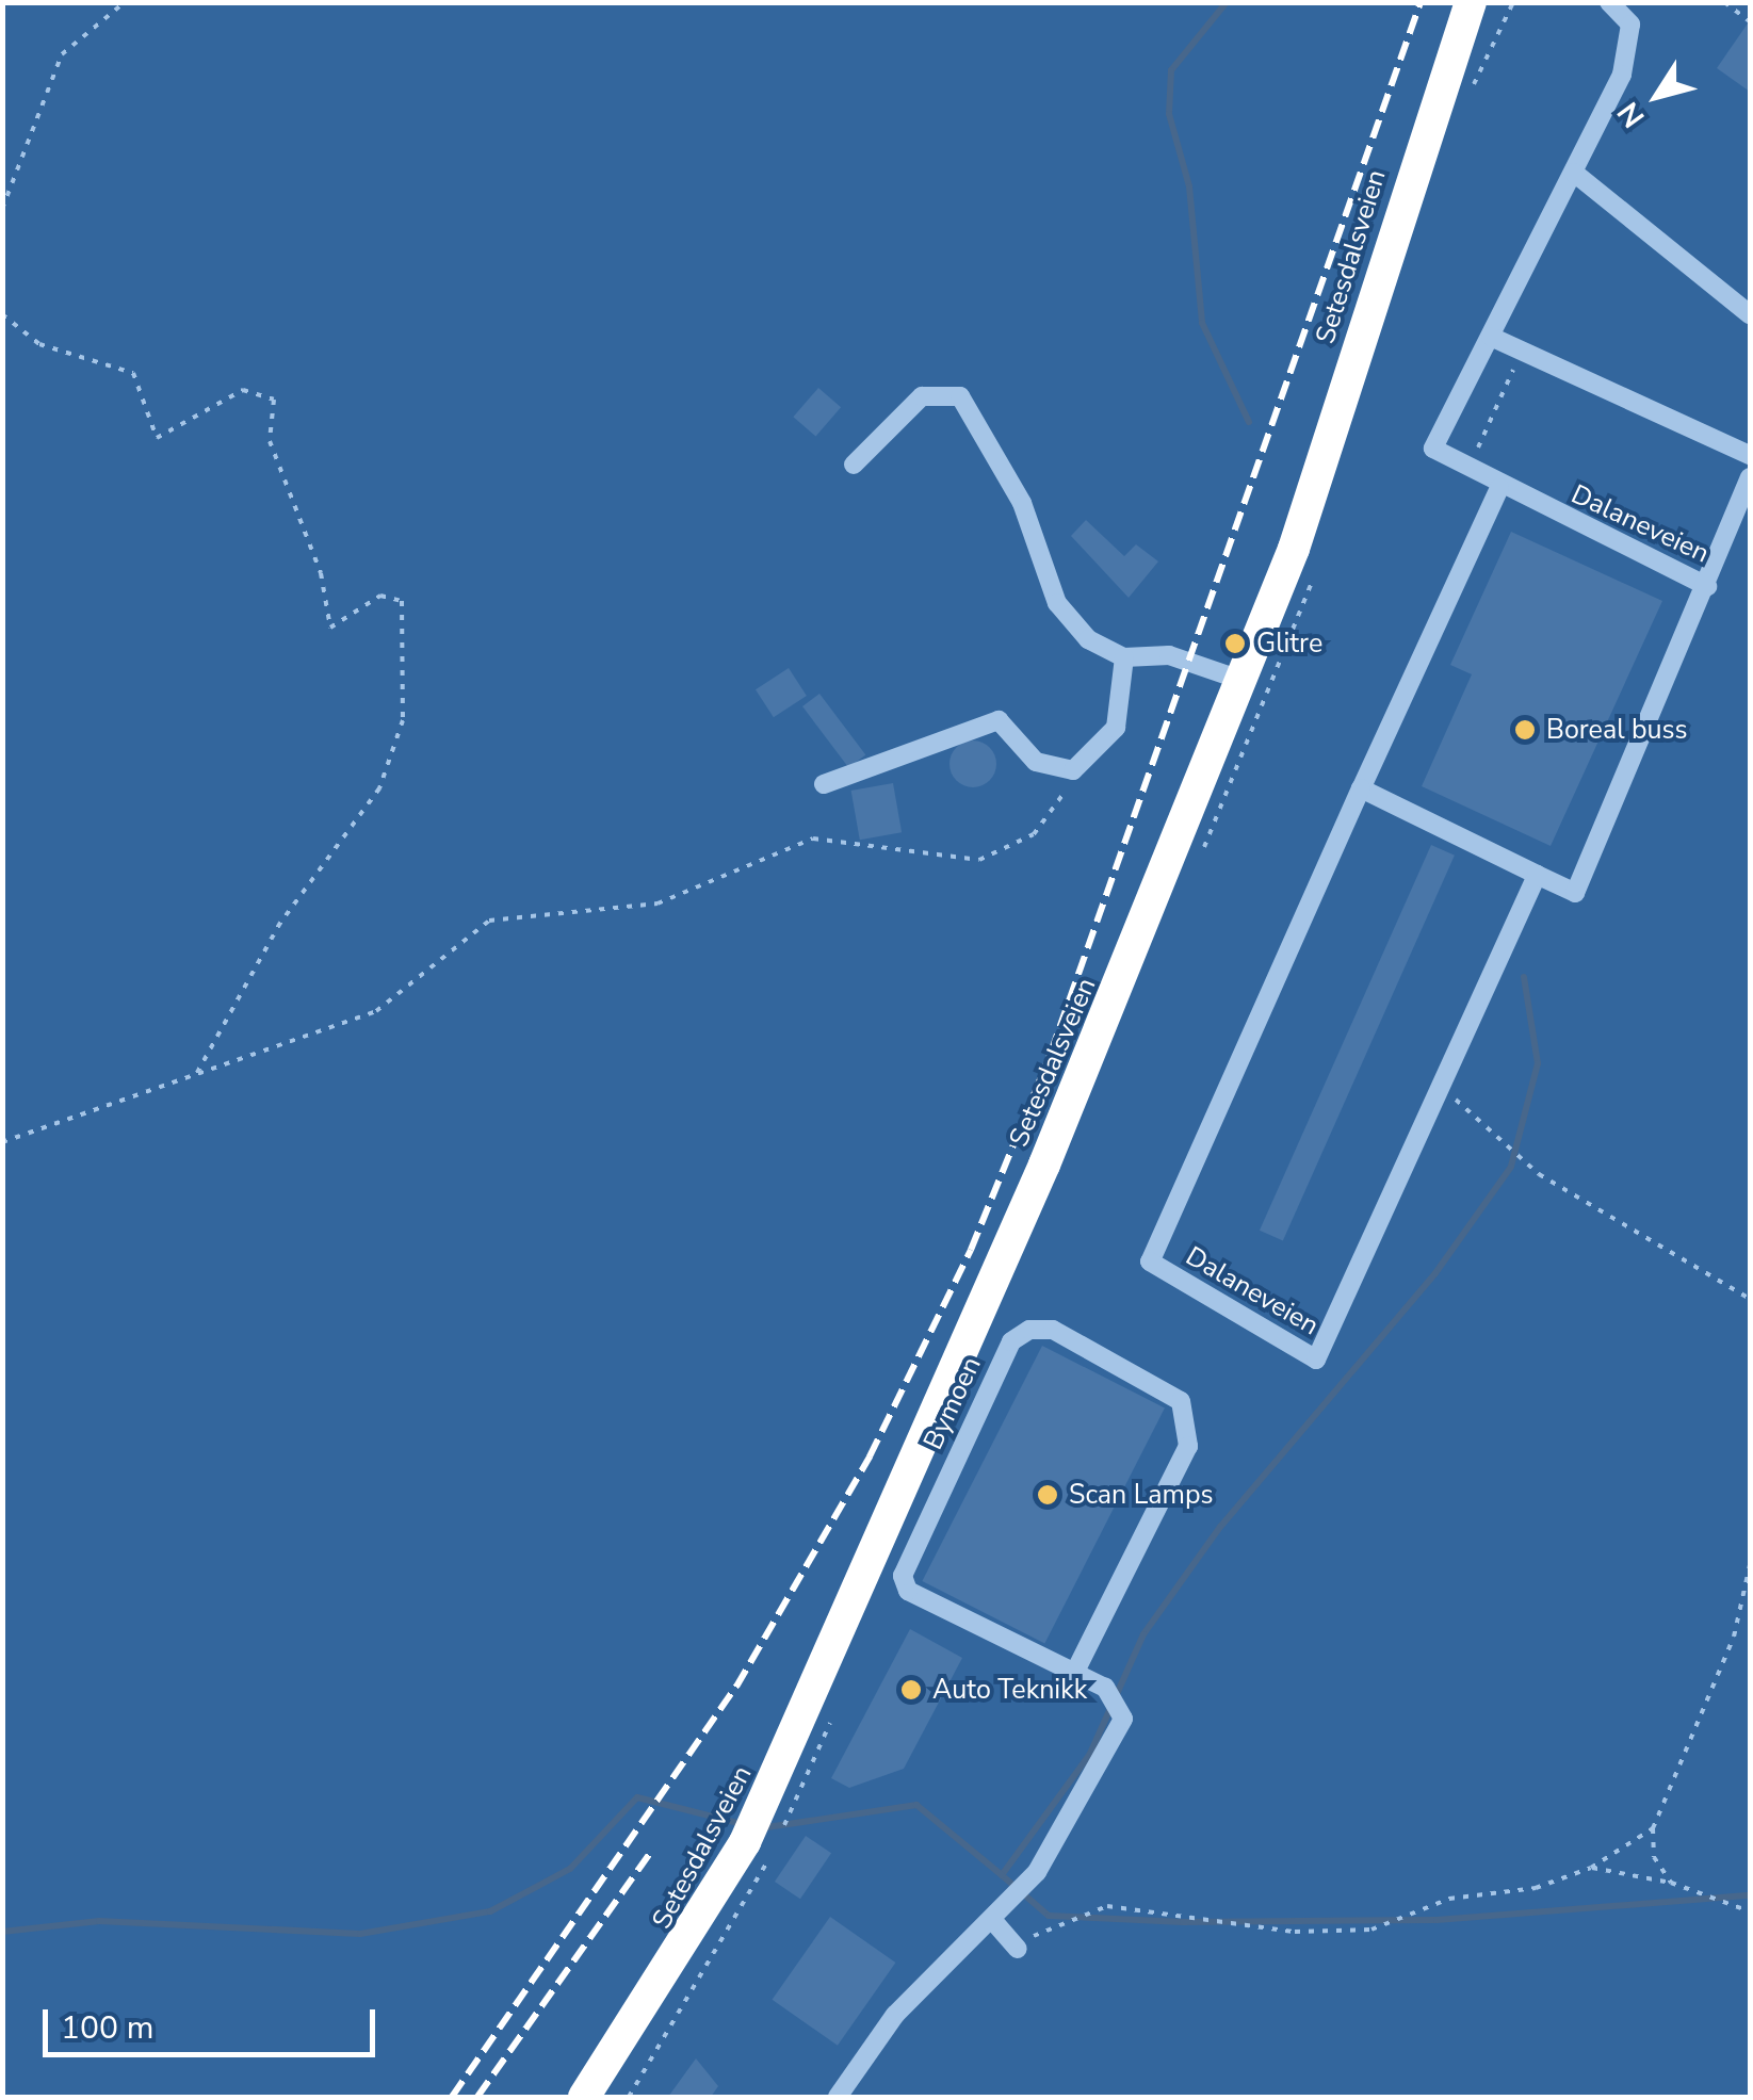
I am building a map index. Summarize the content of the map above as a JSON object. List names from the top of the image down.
{
  "streets": {
    "highway": ["Setesdalsveien"],
    "lane": ["Dalaneveien", "Bymoen"]
  },
  "places": [
    "Glitre",
    "Boreal buss",
    "Scan Lamps",
    "Auto Teknikk"
  ],
  "scale_bar": "100 m",
  "north": "bottom left"
}
